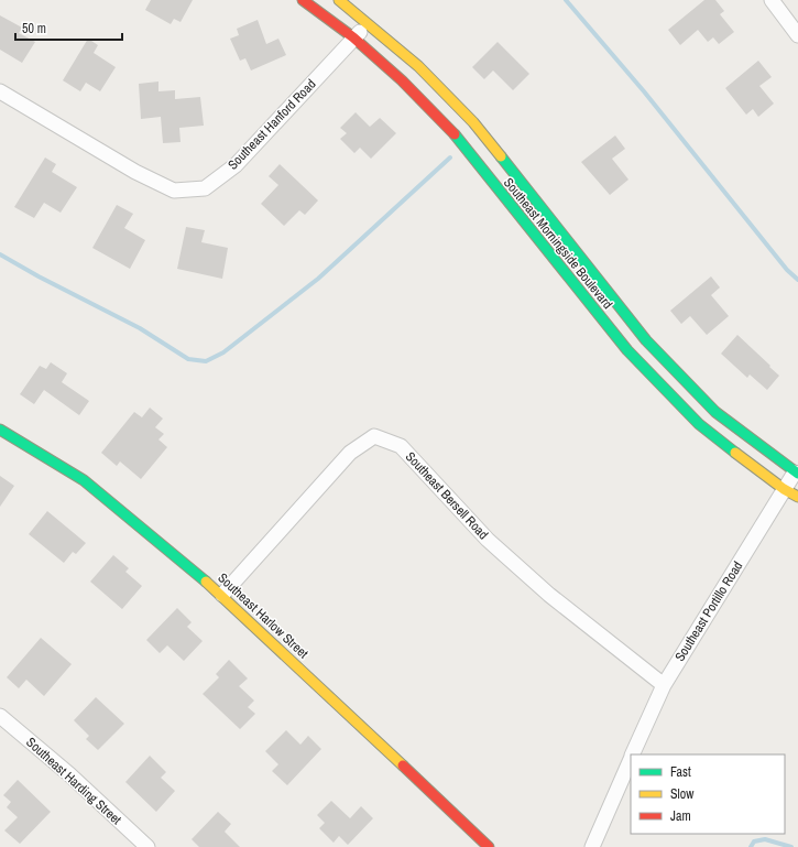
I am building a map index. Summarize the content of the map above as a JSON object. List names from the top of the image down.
{
  "streets": {
    "street": [
      "Southeast Hanford Road",
      "Southeast Morningside Boulevard",
      "Southeast Bersell Road",
      "Southeast Portillo Road",
      "Southeast Harlow Street",
      "Southeast Harding Street"
    ]
  },
  "crossings": [
    ["Southeast Hanford Road", "Southeast Morningside Boulevard"],
    ["Southeast Morningside Boulevard", "Southeast Portillo Road"],
    ["Southeast Bersell Road", "Southeast Portillo Road"],
    ["Southeast Bersell Road", "Southeast Harlow Street"]
  ],
  "legend": ["Fast", "Slow", "Jam"],
  "scale_bar": "50 m"
}
